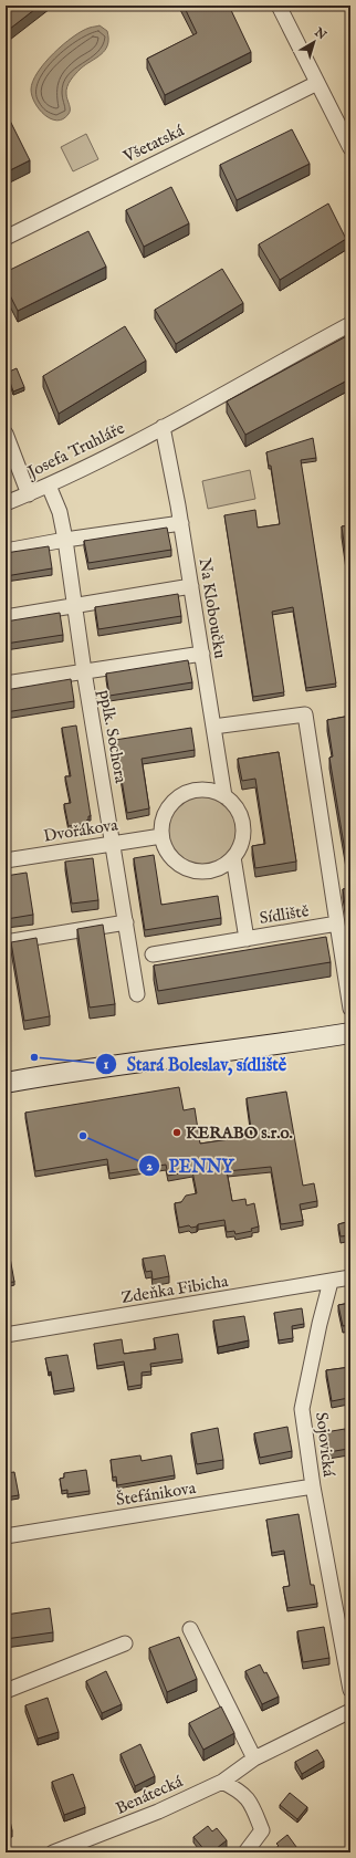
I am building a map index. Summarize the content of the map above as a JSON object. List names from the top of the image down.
{
  "streets": {
    "street": [
      "Všetatská",
      "Josefa Truhláře",
      "Na Kloboučku",
      "pplk. Sochora",
      "Dvořákova",
      "Sídliště",
      "Zdeňka Fibicha",
      "Sojovická",
      "Štefánikova",
      "Benátecká"
    ]
  },
  "crossings": [
    ["Josefa Truhláře", "Na Kloboučku"],
    ["Josefa Truhláře", "pplk. Sochora"],
    ["Na Kloboučku", "Dvořákova"],
    ["pplk. Sochora", "Dvořákova"],
    ["Zdeňka Fibicha", "Sojovická"],
    ["Sojovická", "Štefánikova"]
  ],
  "places": ["Stará Boleslav, sídliště", "KERABO s.r.o.", "PENNY"],
  "north": "top right"
}
